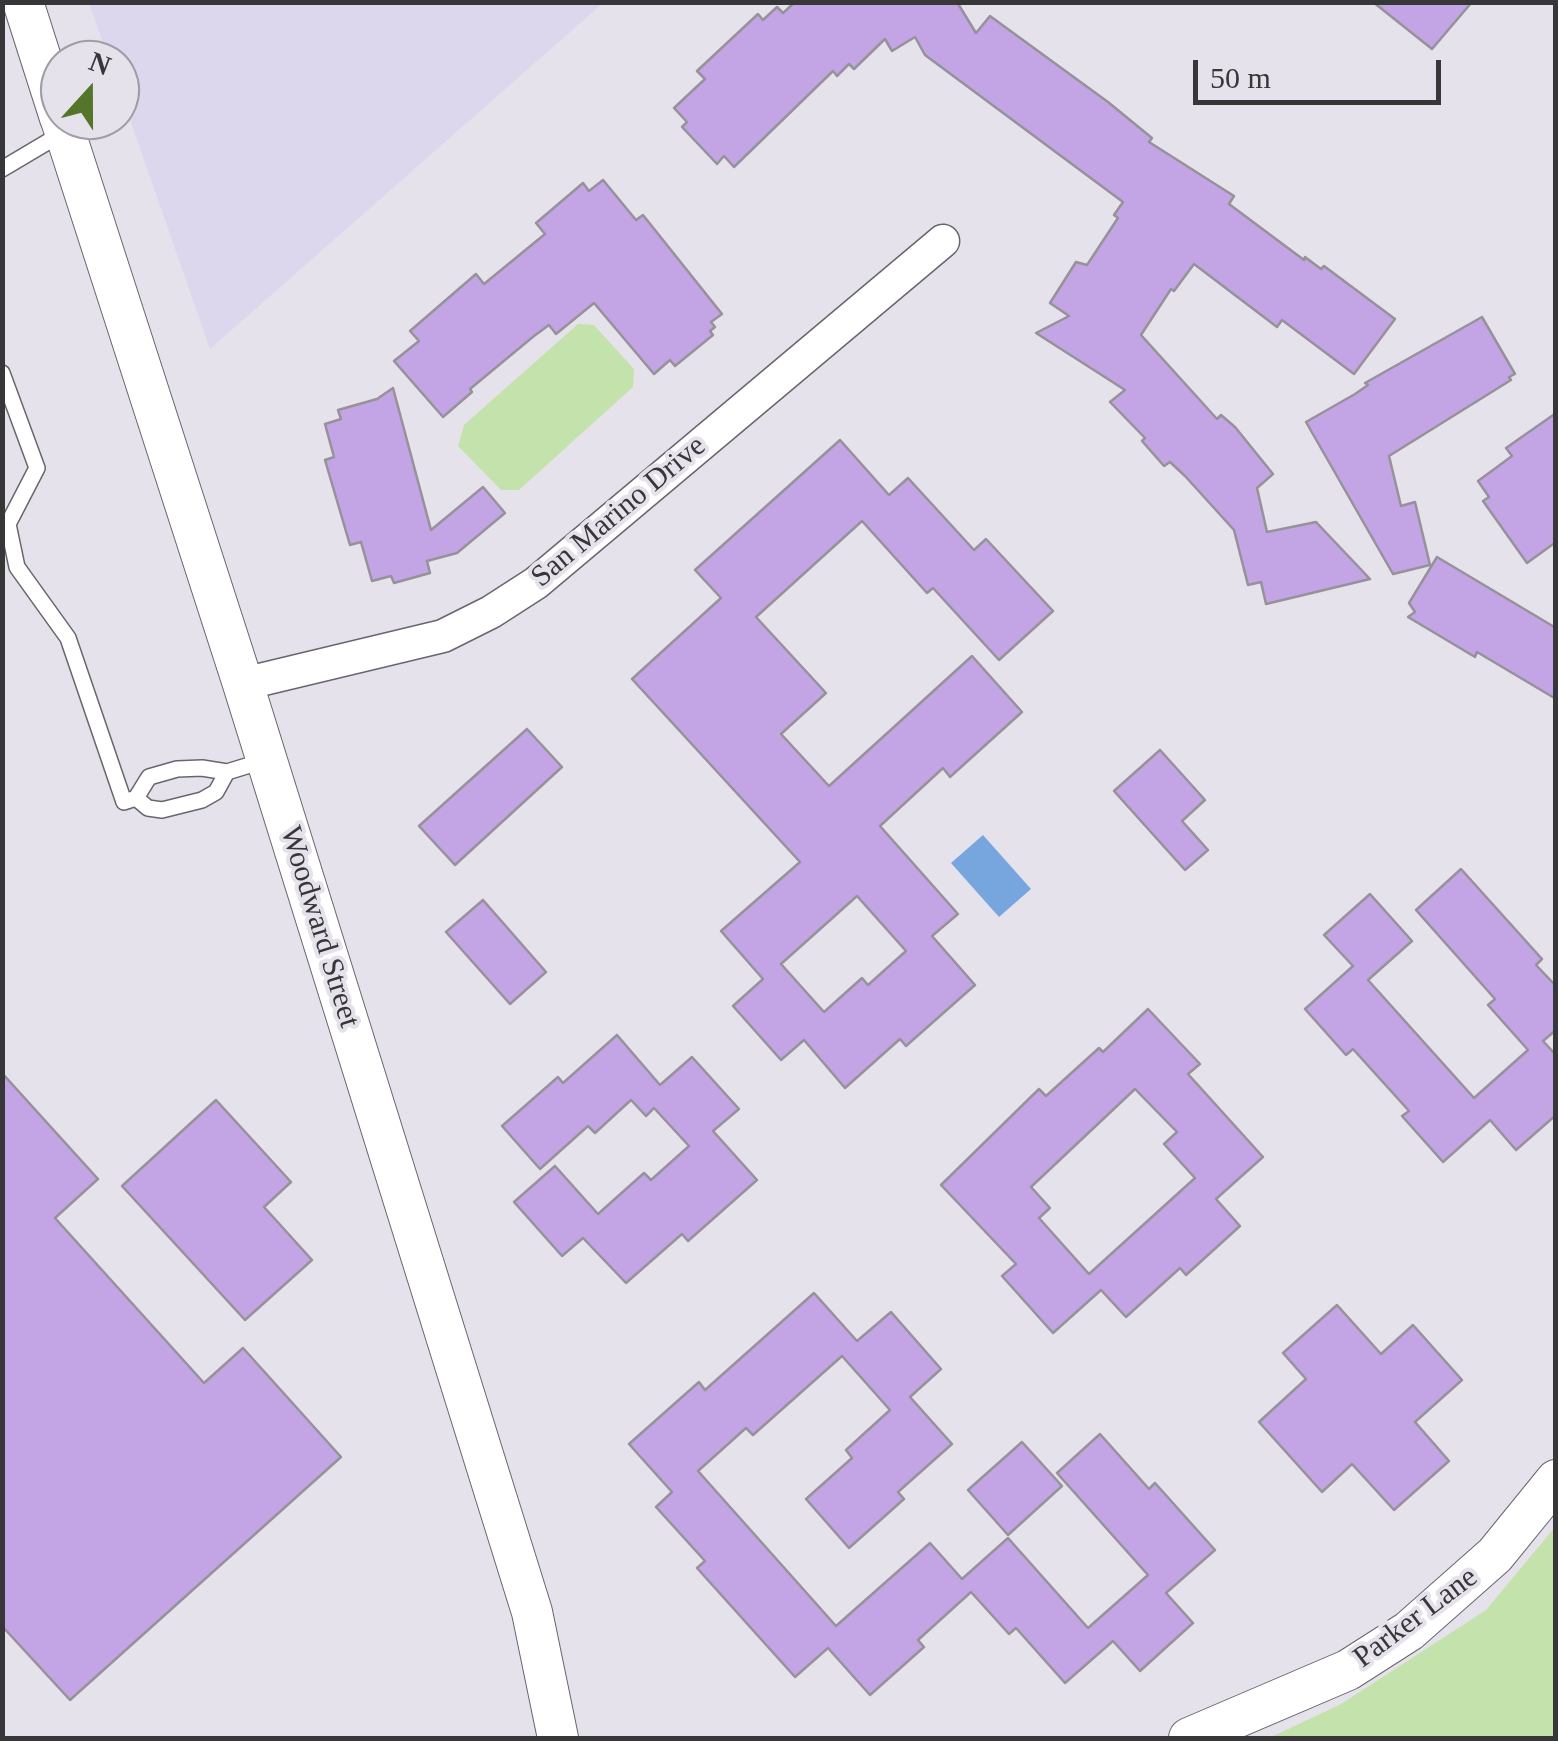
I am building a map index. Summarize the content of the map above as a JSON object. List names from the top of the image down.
{
  "streets": {
    "street": ["San Marino Drive", "Woodward Street", "Parker Lane"]
  },
  "crossings": [
    ["San Marino Drive", "Woodward Street"]
  ],
  "scale_bar": "50 m",
  "north": "top"
}
